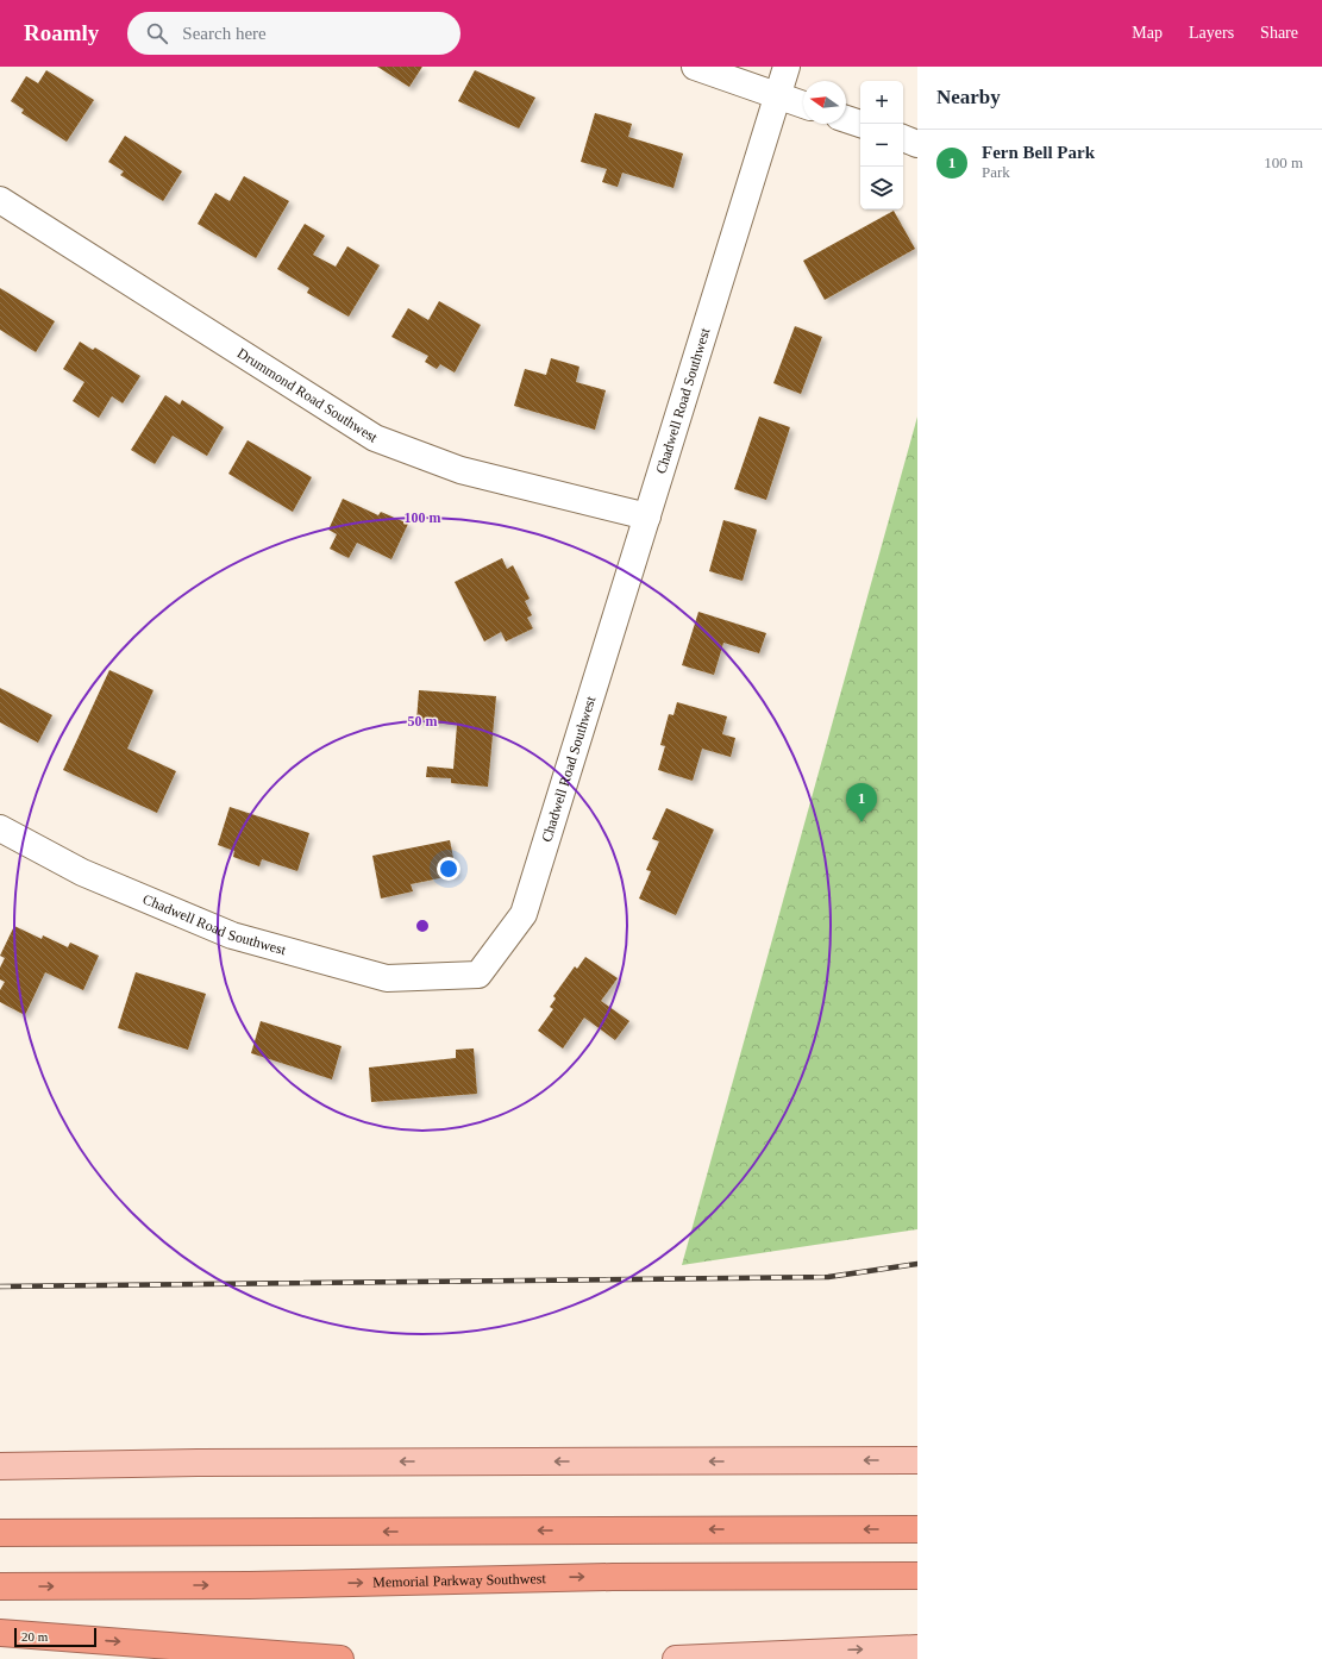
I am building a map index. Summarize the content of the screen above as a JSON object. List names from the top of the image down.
{
  "streets": {
    "highway": ["Memorial Parkway Southwest"],
    "street": ["Drummond Road Southwest", "Chadwell Road Southwest"]
  },
  "crossings": [
    ["Drummond Road Southwest", "Chadwell Road Southwest"]
  ],
  "scale_bar": "20 m",
  "north": "left",
  "page": {
    "header": "Roamly",
    "search": "Search here",
    "nav": ["Map", "Layers", "Share"],
    "heading": "Nearby",
    "map_buttons": ["+", "−"],
    "list": [
      {
        "mark": "1",
        "name": "Fern Bell Park",
        "note": "Park",
        "value": "100 m"
      }
    ],
    "pins": "1",
    "scale": "20 m"
  },
  "rings": ["100 m", "50 m"]
}
